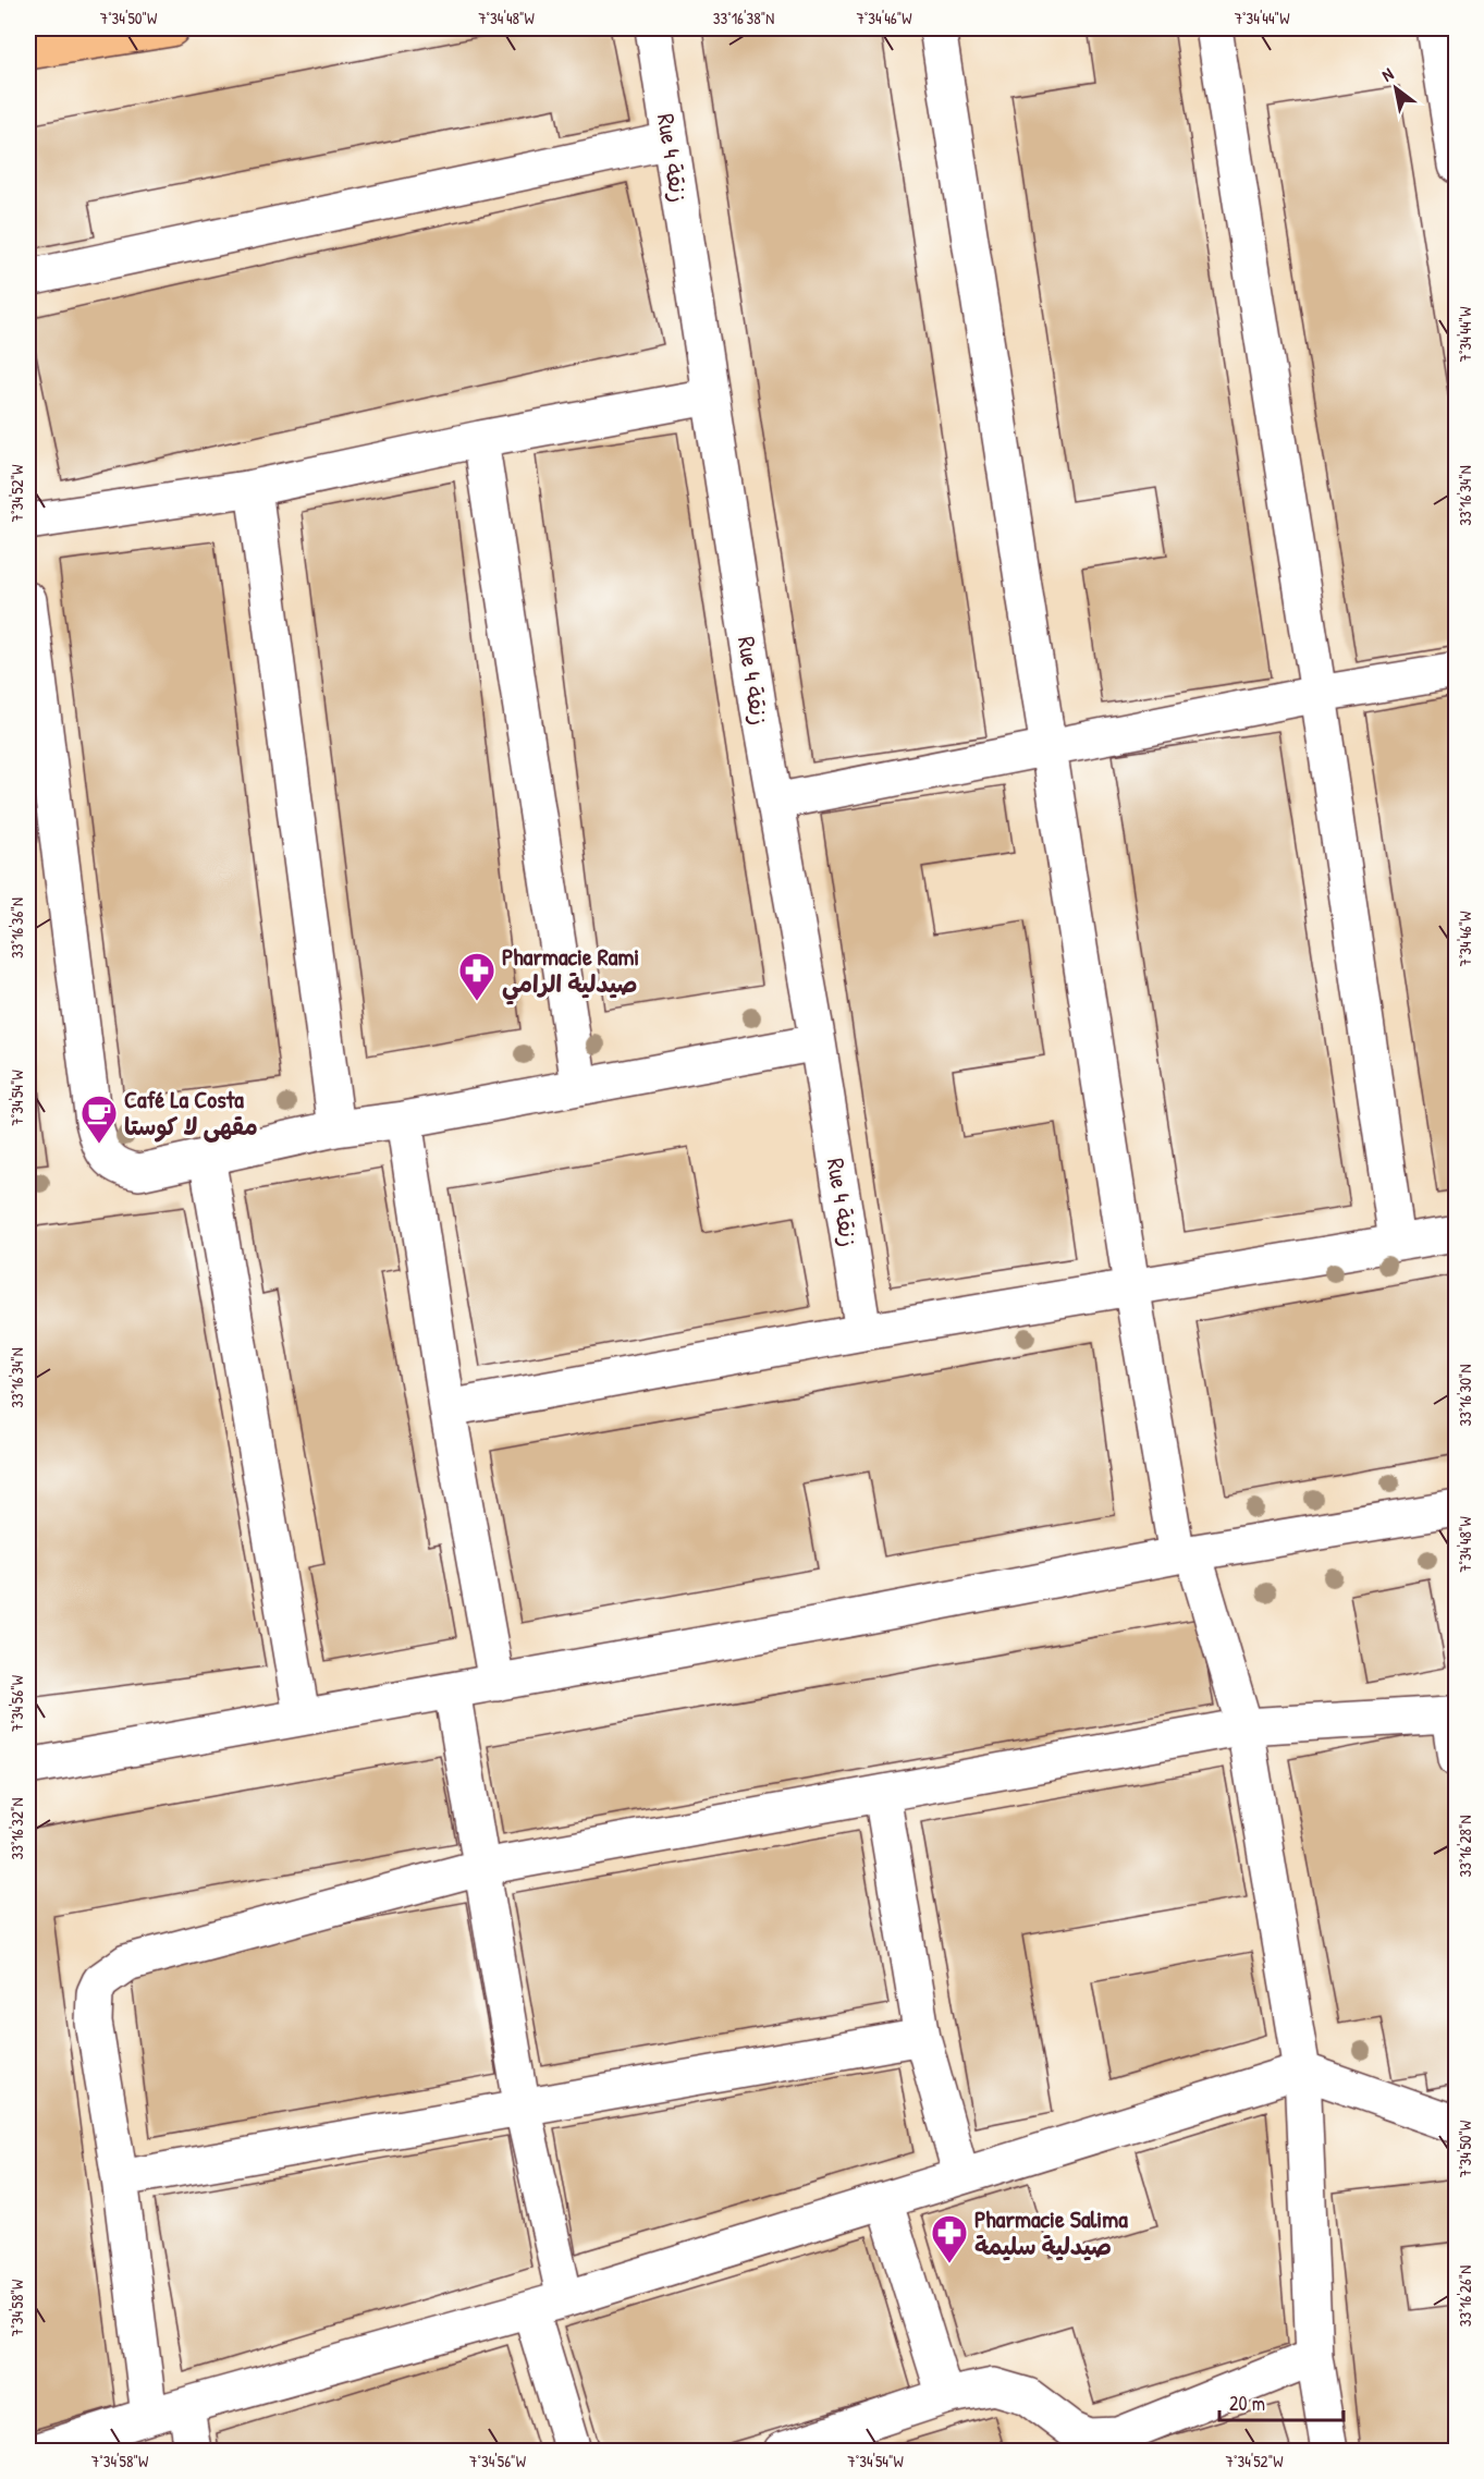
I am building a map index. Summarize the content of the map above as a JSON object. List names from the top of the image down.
{
  "streets": {
    "street": ["Rue 4 زنقة"]
  },
  "places": {
    "pharmacy": ["Pharmacie Rami صيدلية الرامي", "Pharmacie Salima صيدلية سليمة"],
    "cafe": ["Café La Costa مقهى لا كوستا"]
  },
  "scale_bar": "20 m",
  "north": "top left",
  "coordinates": [
    "7°34'50\"W",
    "7°34'48\"W",
    "33°16'38\"N",
    "7°34'46\"W",
    "7°34'44\"W",
    "7°34'52\"W",
    "33°16'34\"N",
    "33°16'36\"N",
    "7°34'54\"W",
    "33°16'30\"N",
    "7°34'56\"W",
    "33°16'32\"N",
    "33°16'28\"N",
    "33°16'26\"N",
    "7°34'58\"W"
  ]
}
